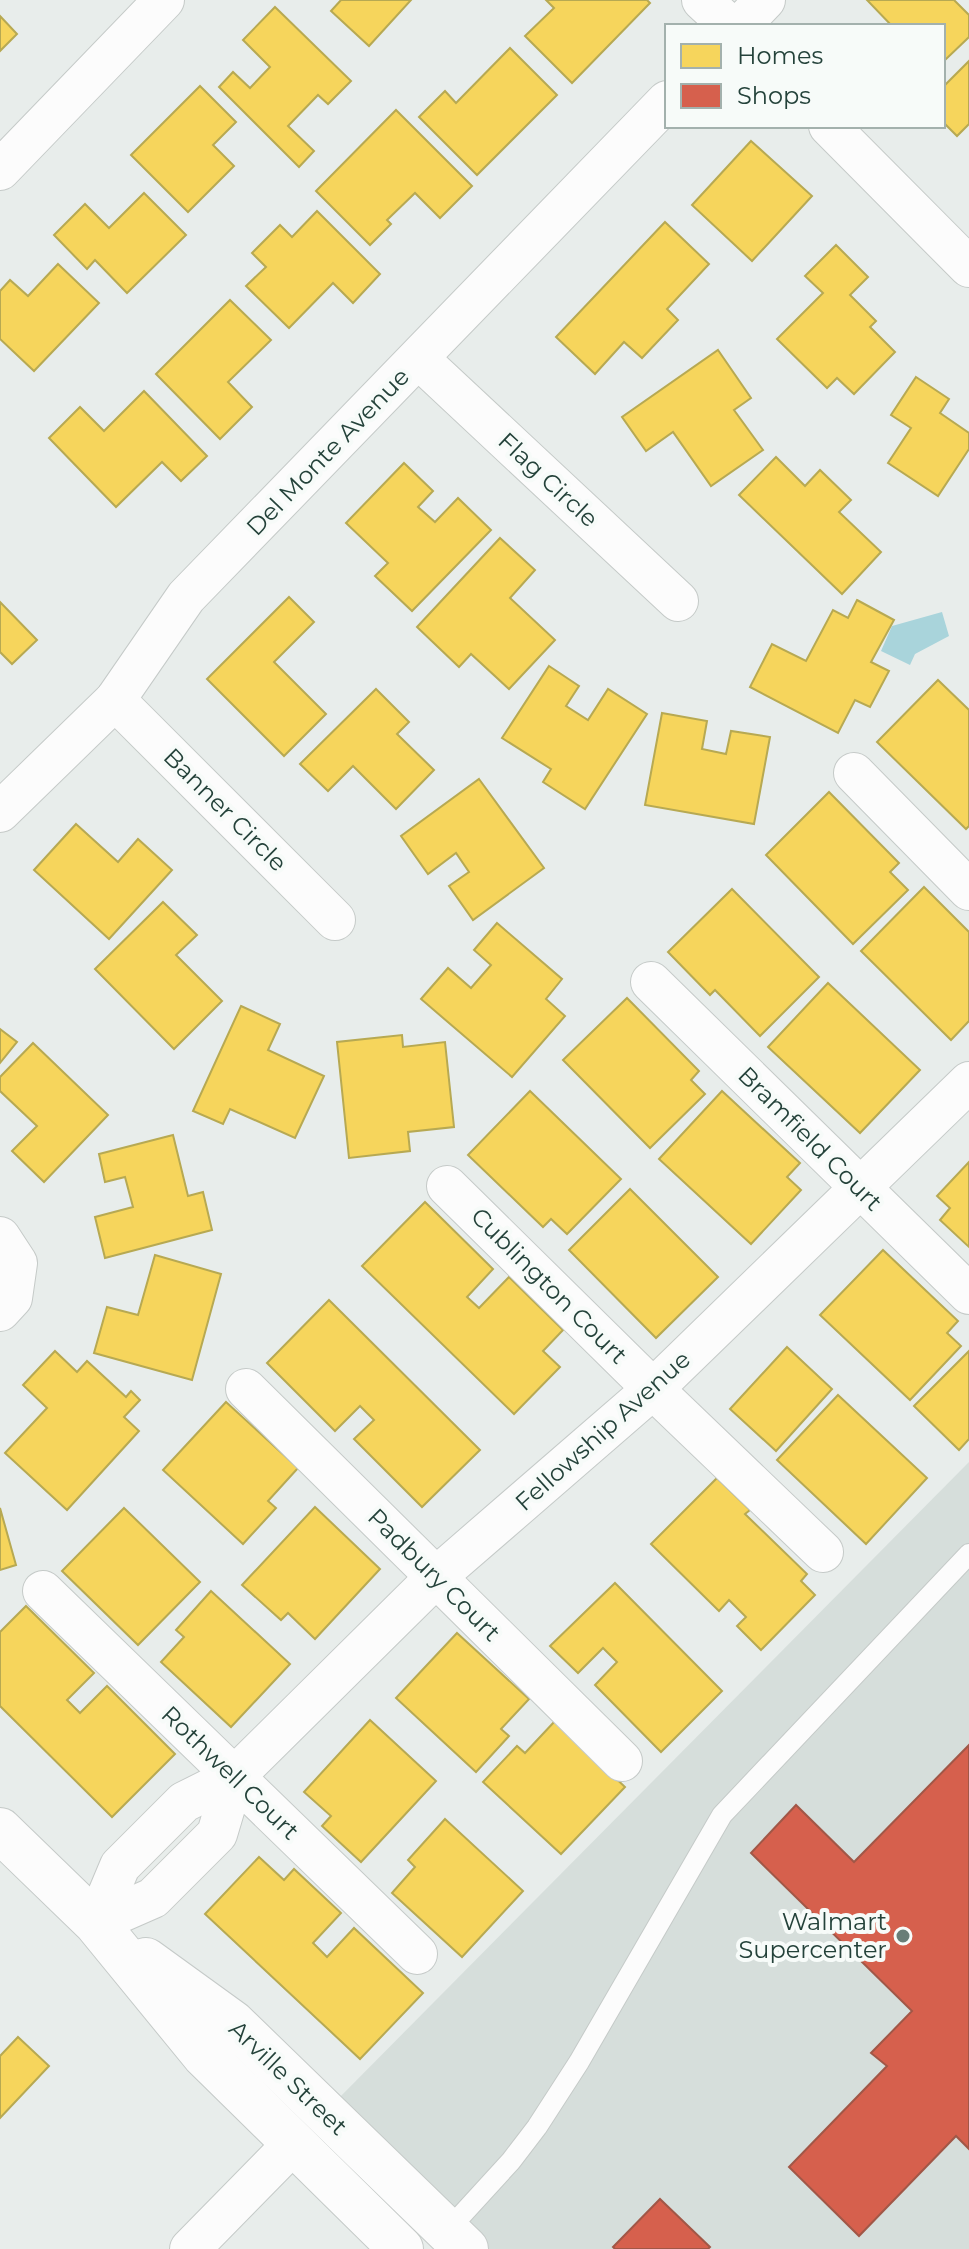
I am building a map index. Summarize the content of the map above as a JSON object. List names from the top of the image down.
{
  "streets": {
    "street": [
      "Del Monte Avenue",
      "Flag Circle",
      "Banner Circle",
      "Bramfield Court",
      "Cublington Court",
      "Fellowship Avenue",
      "Padbury Court",
      "Rothwell Court",
      "Arville Street"
    ]
  },
  "crossings": [
    ["Del Monte Avenue", "Flag Circle"],
    ["Del Monte Avenue", "Banner Circle"],
    ["Bramfield Court", "Fellowship Avenue"],
    ["Cublington Court", "Fellowship Avenue"],
    ["Fellowship Avenue", "Padbury Court"],
    ["Fellowship Avenue", "Rothwell Court"],
    ["Fellowship Avenue", "Arville Street"]
  ],
  "places": ["Walmart Supercenter"],
  "legend": ["Homes", "Shops"]
}
